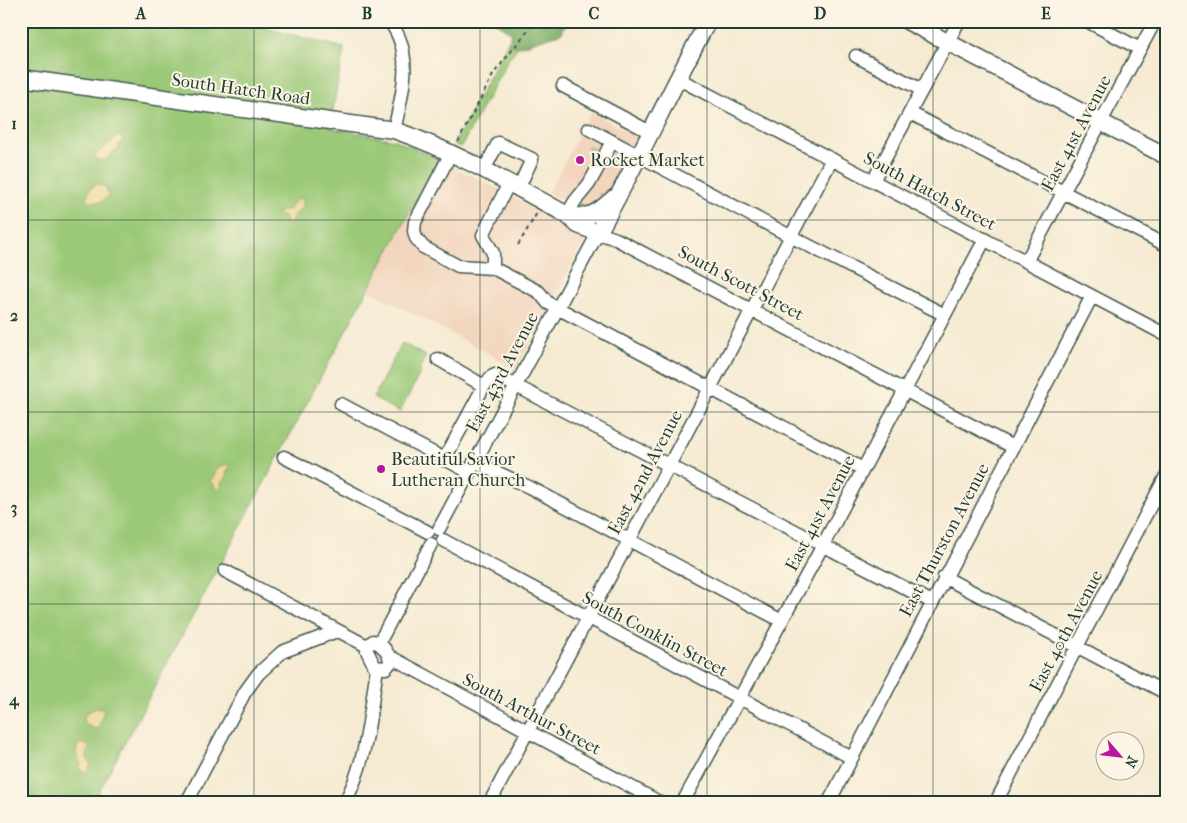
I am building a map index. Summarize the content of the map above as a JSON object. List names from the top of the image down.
{
  "streets": {
    "main road": ["South Hatch Road", "South Scott Street"],
    "street": [
      "East 41st Avenue",
      "South Hatch Street",
      "East 43rd Avenue",
      "East 42nd Avenue",
      "East Thurston Avenue",
      "East 40th Avenue",
      "South Conklin Street",
      "South Arthur Street"
    ]
  },
  "crossings": [
    ["South Hatch Road", "South Scott Street"],
    ["East 41st Avenue", "South Hatch Street"],
    ["East 41st Avenue", "South Scott Street"],
    ["East 41st Avenue", "South Conklin Street"],
    ["South Hatch Street", "East 42nd Avenue"],
    ["South Hatch Street", "East Thurston Avenue"],
    ["South Scott Street", "East 43rd Avenue"],
    ["South Scott Street", "East 42nd Avenue"],
    ["South Scott Street", "East Thurston Avenue"],
    ["East 43rd Avenue", "South Conklin Street"],
    ["East 42nd Avenue", "South Conklin Street"],
    ["East 42nd Avenue", "South Arthur Street"],
    ["East Thurston Avenue", "South Conklin Street"]
  ],
  "places": ["Rocket Market", "Beautiful Savior Lutheran Church"],
  "north": "bottom right",
  "grid": {
    "columns": [
      "A",
      "B",
      "C",
      "D",
      "E"
    ],
    "rows": [
      "1",
      "2",
      "3",
      "4"
    ]
  }
}
